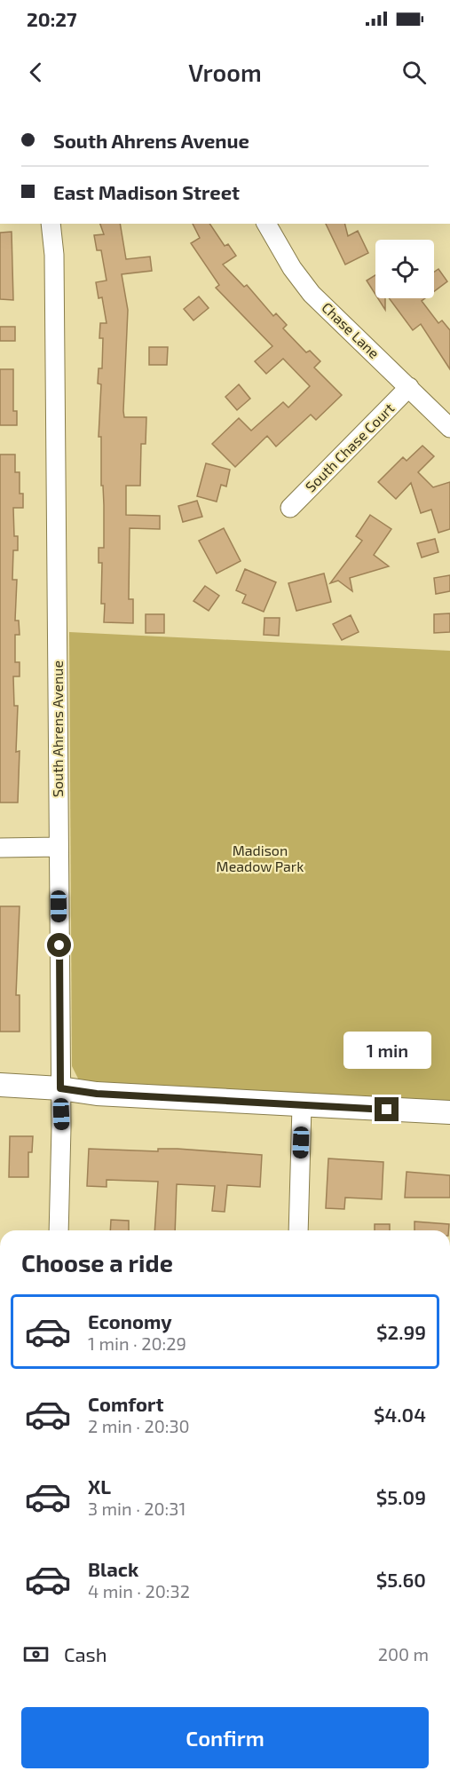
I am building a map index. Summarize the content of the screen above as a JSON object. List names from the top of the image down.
{
  "streets": {
    "street": ["Chase Lane", "South Chase Court", "South Ahrens Avenue"]
  },
  "crossings": [
    ["Chase Lane", "South Chase Court"]
  ],
  "parks": ["Madison Meadow Park"],
  "page": {
    "status": "20:27",
    "header": "Vroom",
    "banner": ["South Ahrens Avenue", "East Madison Street"],
    "bubble": "1 min",
    "heading": "Choose a ride",
    "list": [
      {
        "name": "Economy",
        "note": "1 min · 20:29",
        "value": "$2.99"
      },
      {
        "name": "Comfort",
        "note": "2 min · 20:30",
        "value": "$4.04"
      },
      {
        "name": "XL",
        "note": "3 min · 20:31",
        "value": "$5.09"
      },
      {
        "name": "Black",
        "note": "4 min · 20:32",
        "value": "$5.60"
      }
    ],
    "pay": ["Cash", "200 m"],
    "buttons": "Confirm"
  }
}
